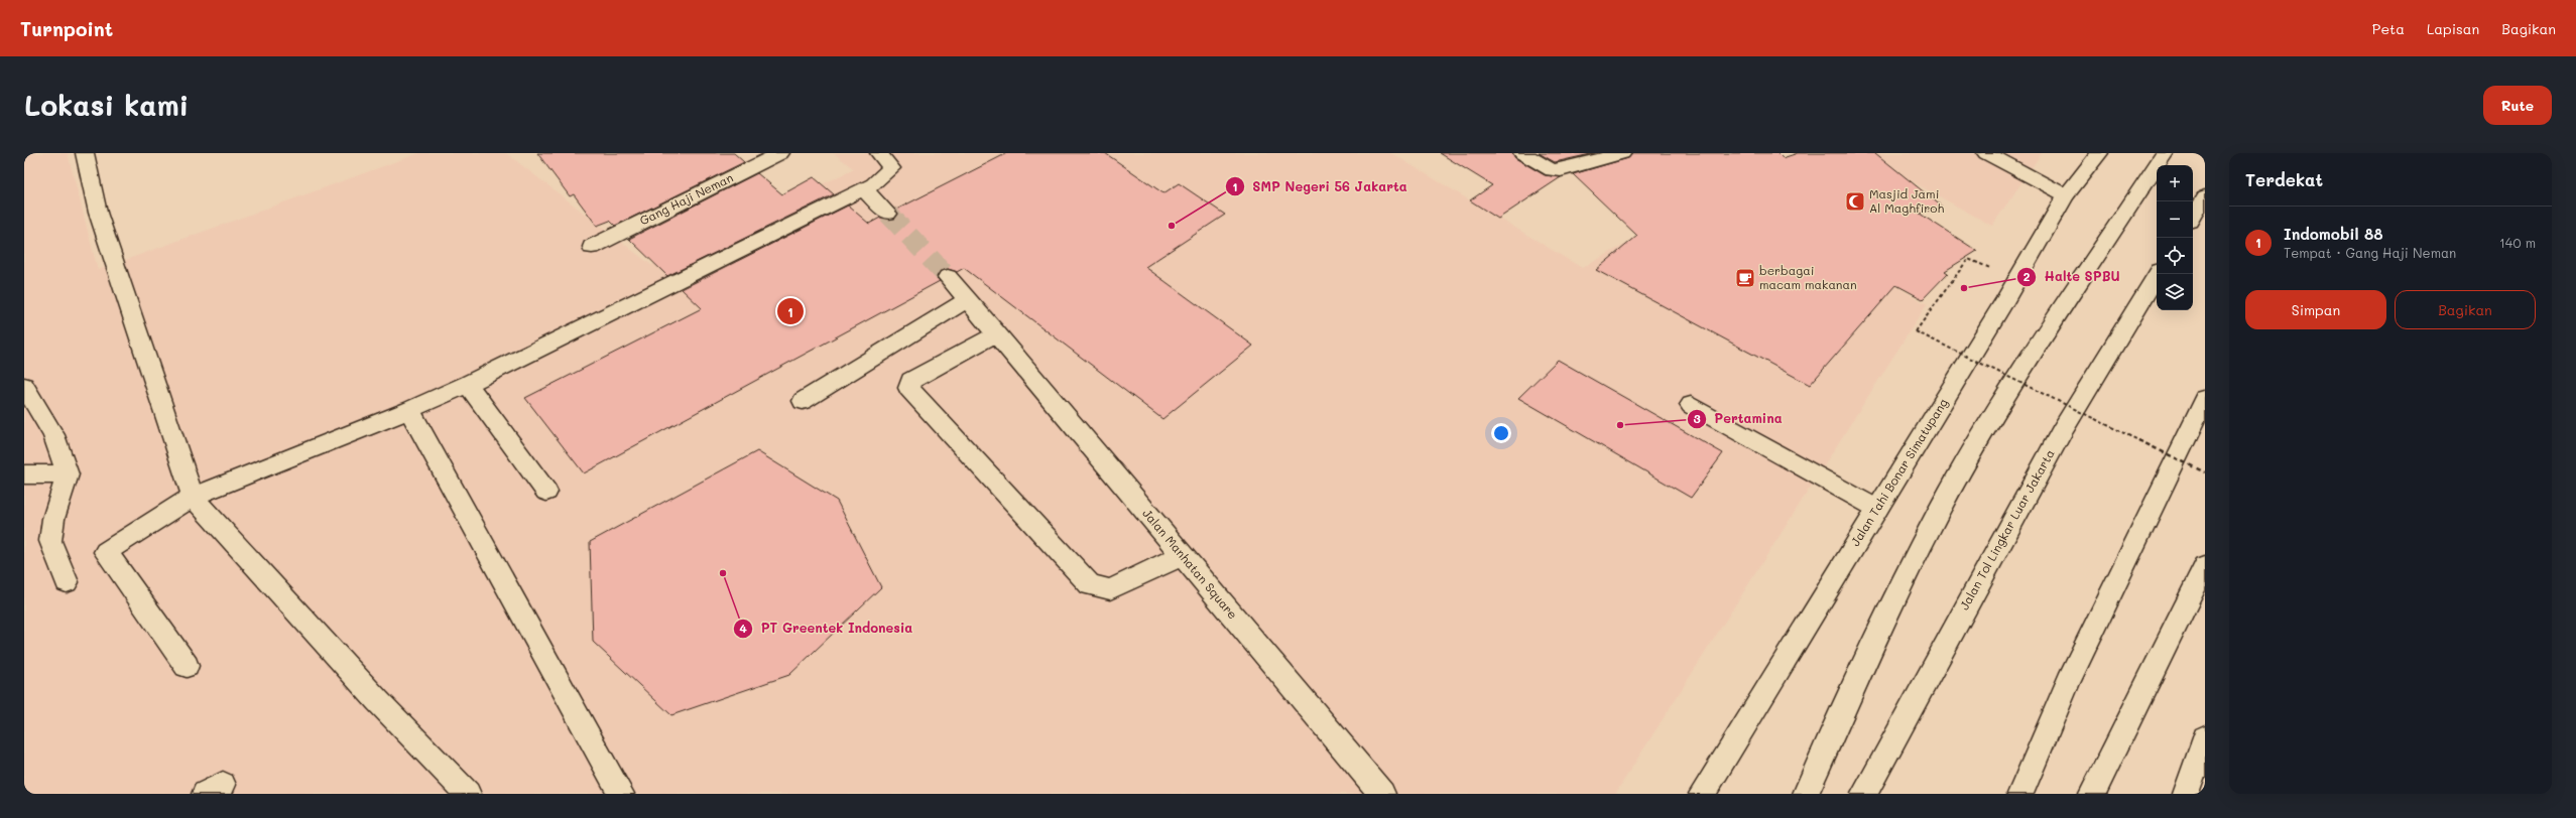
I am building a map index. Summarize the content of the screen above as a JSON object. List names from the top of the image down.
{
  "streets": {
    "main road": [
      "Gang Haji Neman",
      "Jalan Tahi Bonar Simatupang",
      "Jalan Tol Lingkar Luar Jakarta",
      "Jalan Manhatan Square"
    ]
  },
  "places": {
    "mosque": ["Masjid Jami Al Maghfiroh"],
    "other": [
      "SMP Negeri 56 Jakarta",
      "Halte SPBU",
      "Pertamina",
      "PT Greentek Indonesia"
    ],
    "cafe": ["berbagai macam makanan"]
  },
  "page": {
    "header": "Turnpoint",
    "nav": ["Peta", "Lapisan", "Bagikan"],
    "buttons": [
      "Rute",
      ["Simpan", "Bagikan"]
    ],
    "title": "Lokasi kami",
    "heading": "Terdekat",
    "map_buttons": ["+", "−"],
    "list": [
      {
        "mark": "1",
        "name": "Indomobil 88",
        "note": "Tempat · Gang Haji Neman",
        "value": "140 m"
      }
    ],
    "pins": "1"
  }
}
